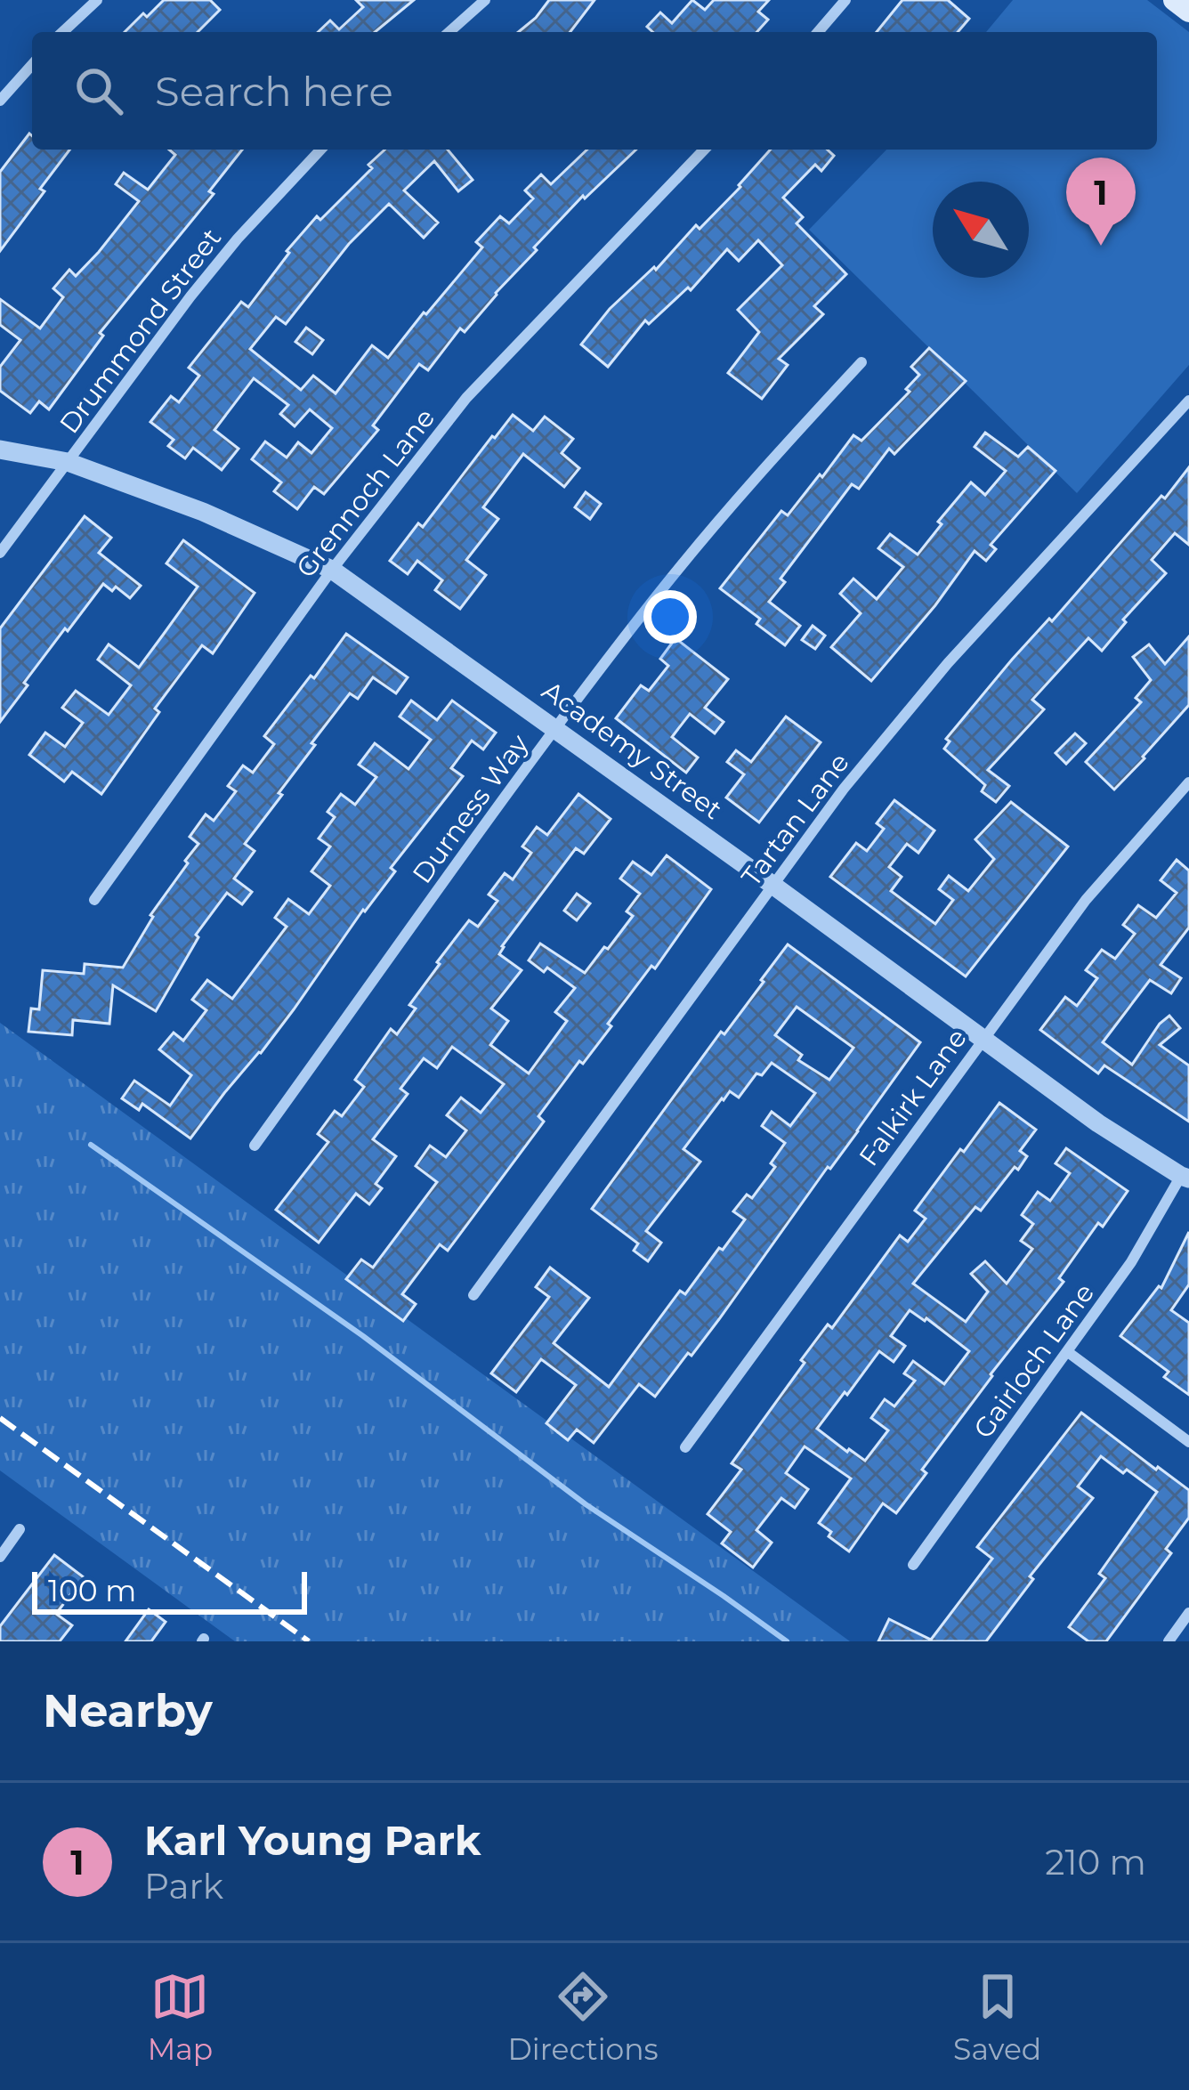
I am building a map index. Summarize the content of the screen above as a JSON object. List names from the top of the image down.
{
  "streets": {
    "street": [
      "Drummond Street",
      "Grennoch Lane",
      "Academy Street",
      "Durness Way",
      "Tartan Lane",
      "Falkirk Lane",
      "Gairloch Lane"
    ]
  },
  "crossings": [
    ["Drummond Street", "Academy Street"],
    ["Grennoch Lane", "Academy Street"],
    ["Academy Street", "Durness Way"],
    ["Academy Street", "Tartan Lane"],
    ["Academy Street", "Falkirk Lane"],
    ["Academy Street", "Gairloch Lane"]
  ],
  "scale_bar": "100 m",
  "north": "top left",
  "page": {
    "search": "Search here",
    "pins": "1",
    "scale": "100 m",
    "heading": "Nearby",
    "list": [
      {
        "mark": "1",
        "name": "Karl Young Park",
        "note": "Park",
        "value": "210 m"
      }
    ],
    "nav": ["Map", "Directions", "Saved"]
  }
}
